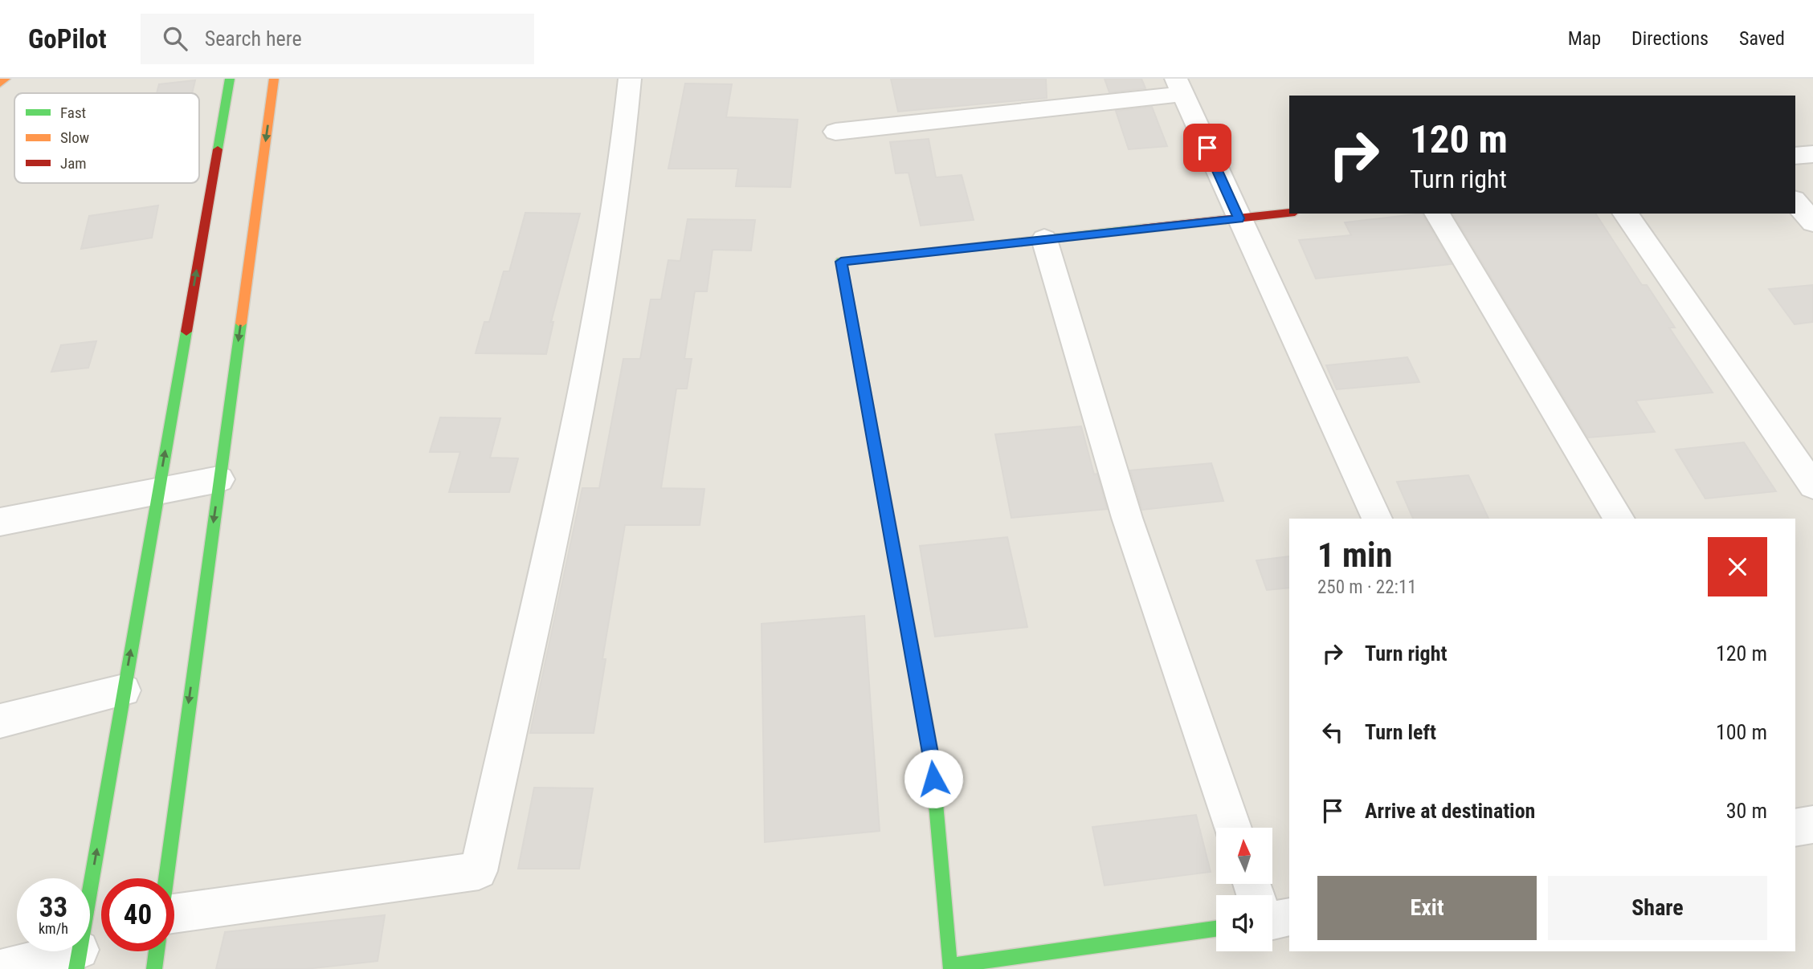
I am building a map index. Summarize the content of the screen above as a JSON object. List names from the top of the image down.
{
  "legend": ["Fast", "Slow", "Jam"],
  "north": "top",
  "page": {
    "header": "GoPilot",
    "search": "Search here",
    "nav": ["Map", "Directions", "Saved"],
    "turn": ["120 m", "Turn right"],
    "heading": ["1 min", "250 m · 22:11"],
    "list": [
      {
        "name": "Turn right",
        "value": "120 m"
      },
      {
        "name": "Turn left",
        "value": "100 m"
      },
      {
        "name": "Arrive at destination",
        "value": "30 m"
      }
    ],
    "buttons": ["Exit", "Share"],
    "speed": "33 km/h",
    "limit": "40"
  }
}
